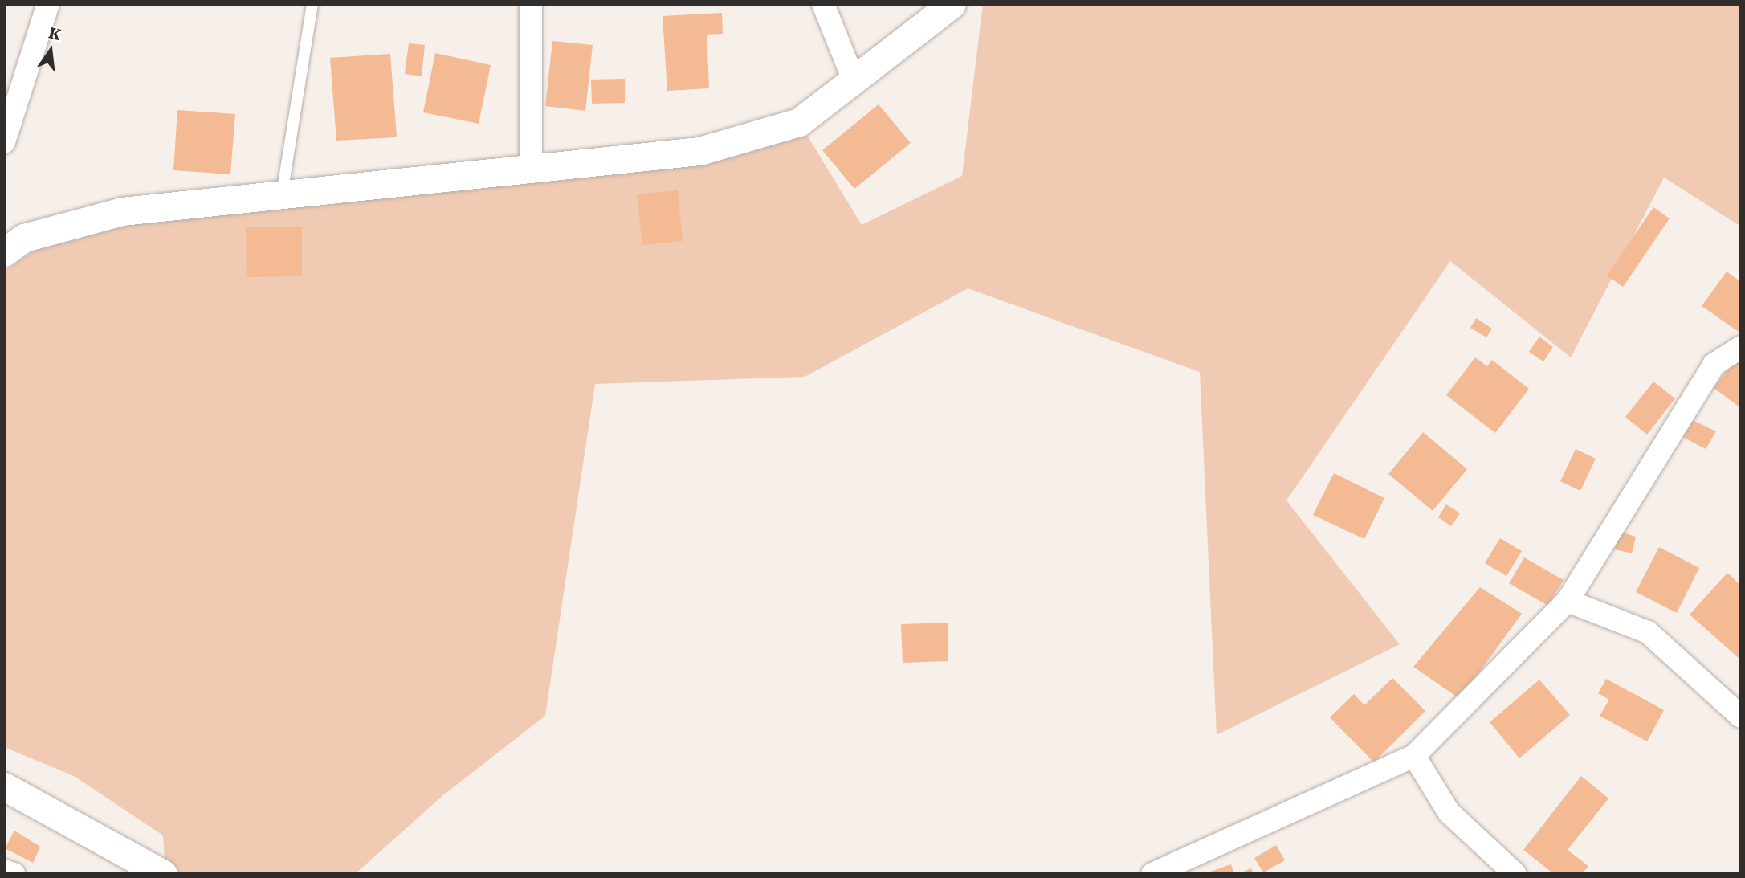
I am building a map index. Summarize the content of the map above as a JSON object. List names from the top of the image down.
{
  "north": "top"
}
